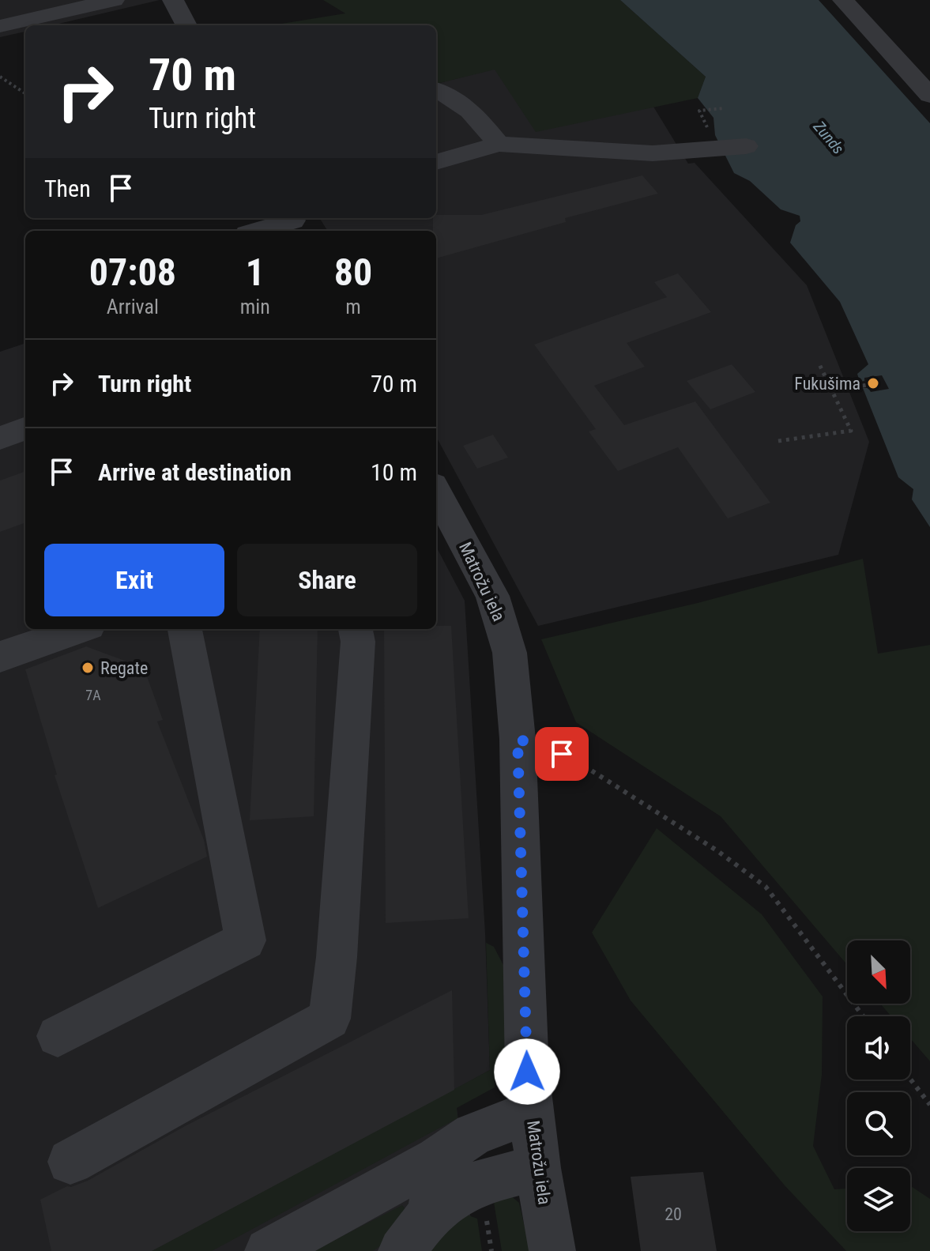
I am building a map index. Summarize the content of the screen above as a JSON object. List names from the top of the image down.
{
  "streets": {
    "street": ["Matrožu iela"]
  },
  "water": ["Zunds"],
  "places": ["Fukušima", "Regate"],
  "house_numbers": ["7A", "20"],
  "north": "bottom right",
  "page": {
    "turn": ["70 m", "Turn right"],
    "then": "Then",
    "eta": [
      "07:08",
      "Arrival",
      "1",
      "min",
      "80",
      "m"
    ],
    "list": [
      {
        "name": "Turn right",
        "value": "70 m"
      },
      {
        "name": "Arrive at destination",
        "value": "10 m"
      }
    ],
    "buttons": ["Exit", "Share"]
  }
}
